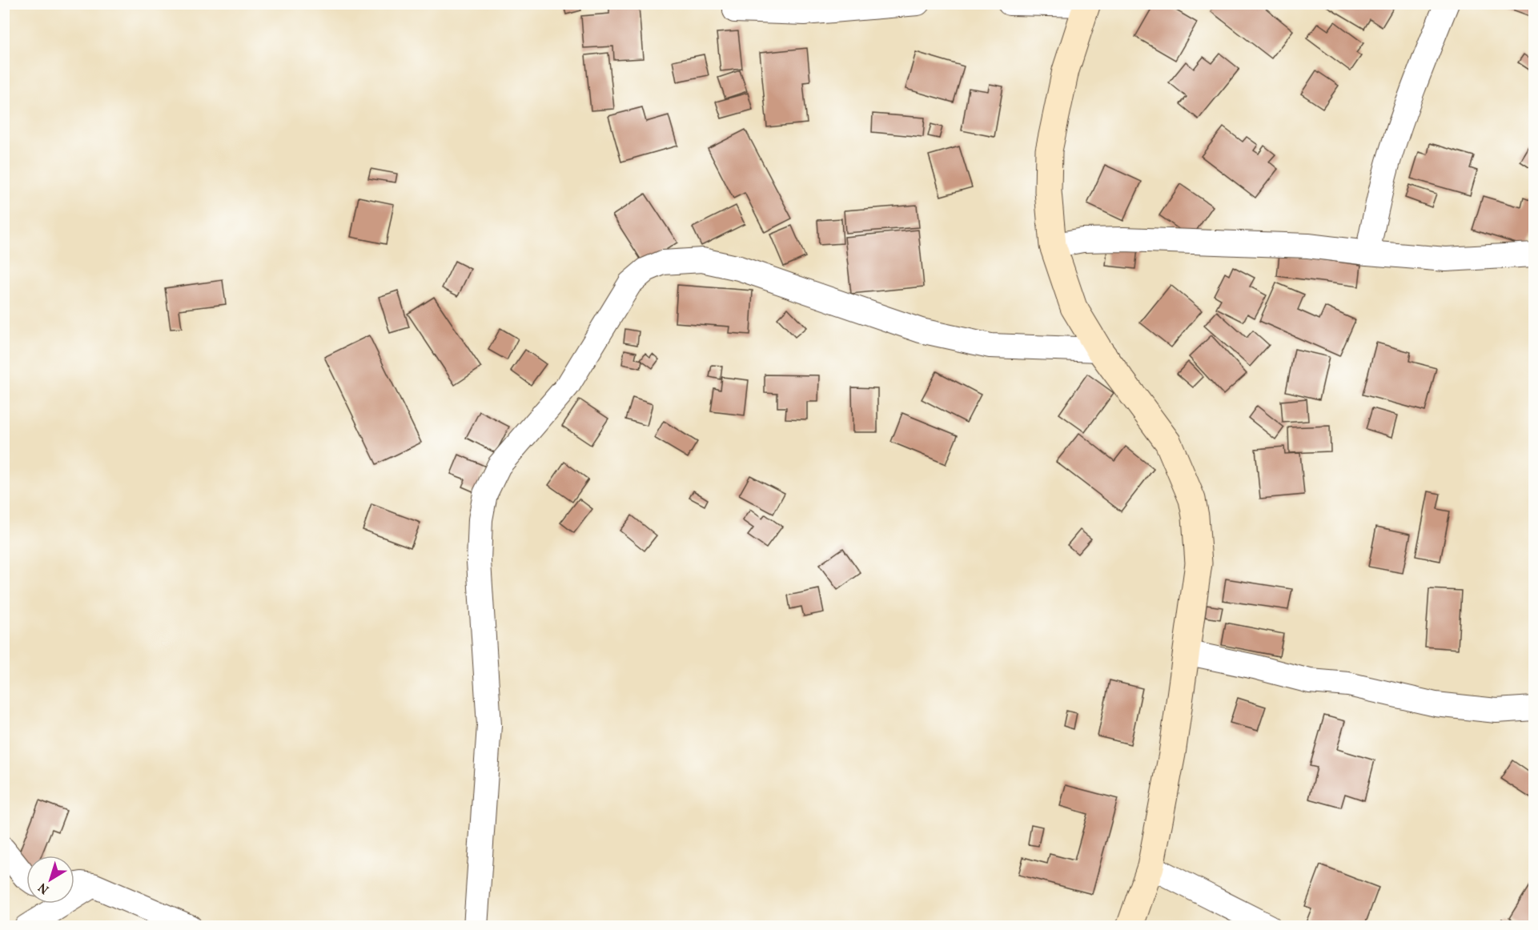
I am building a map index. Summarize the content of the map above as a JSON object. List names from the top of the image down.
{
  "north": "bottom left"
}
